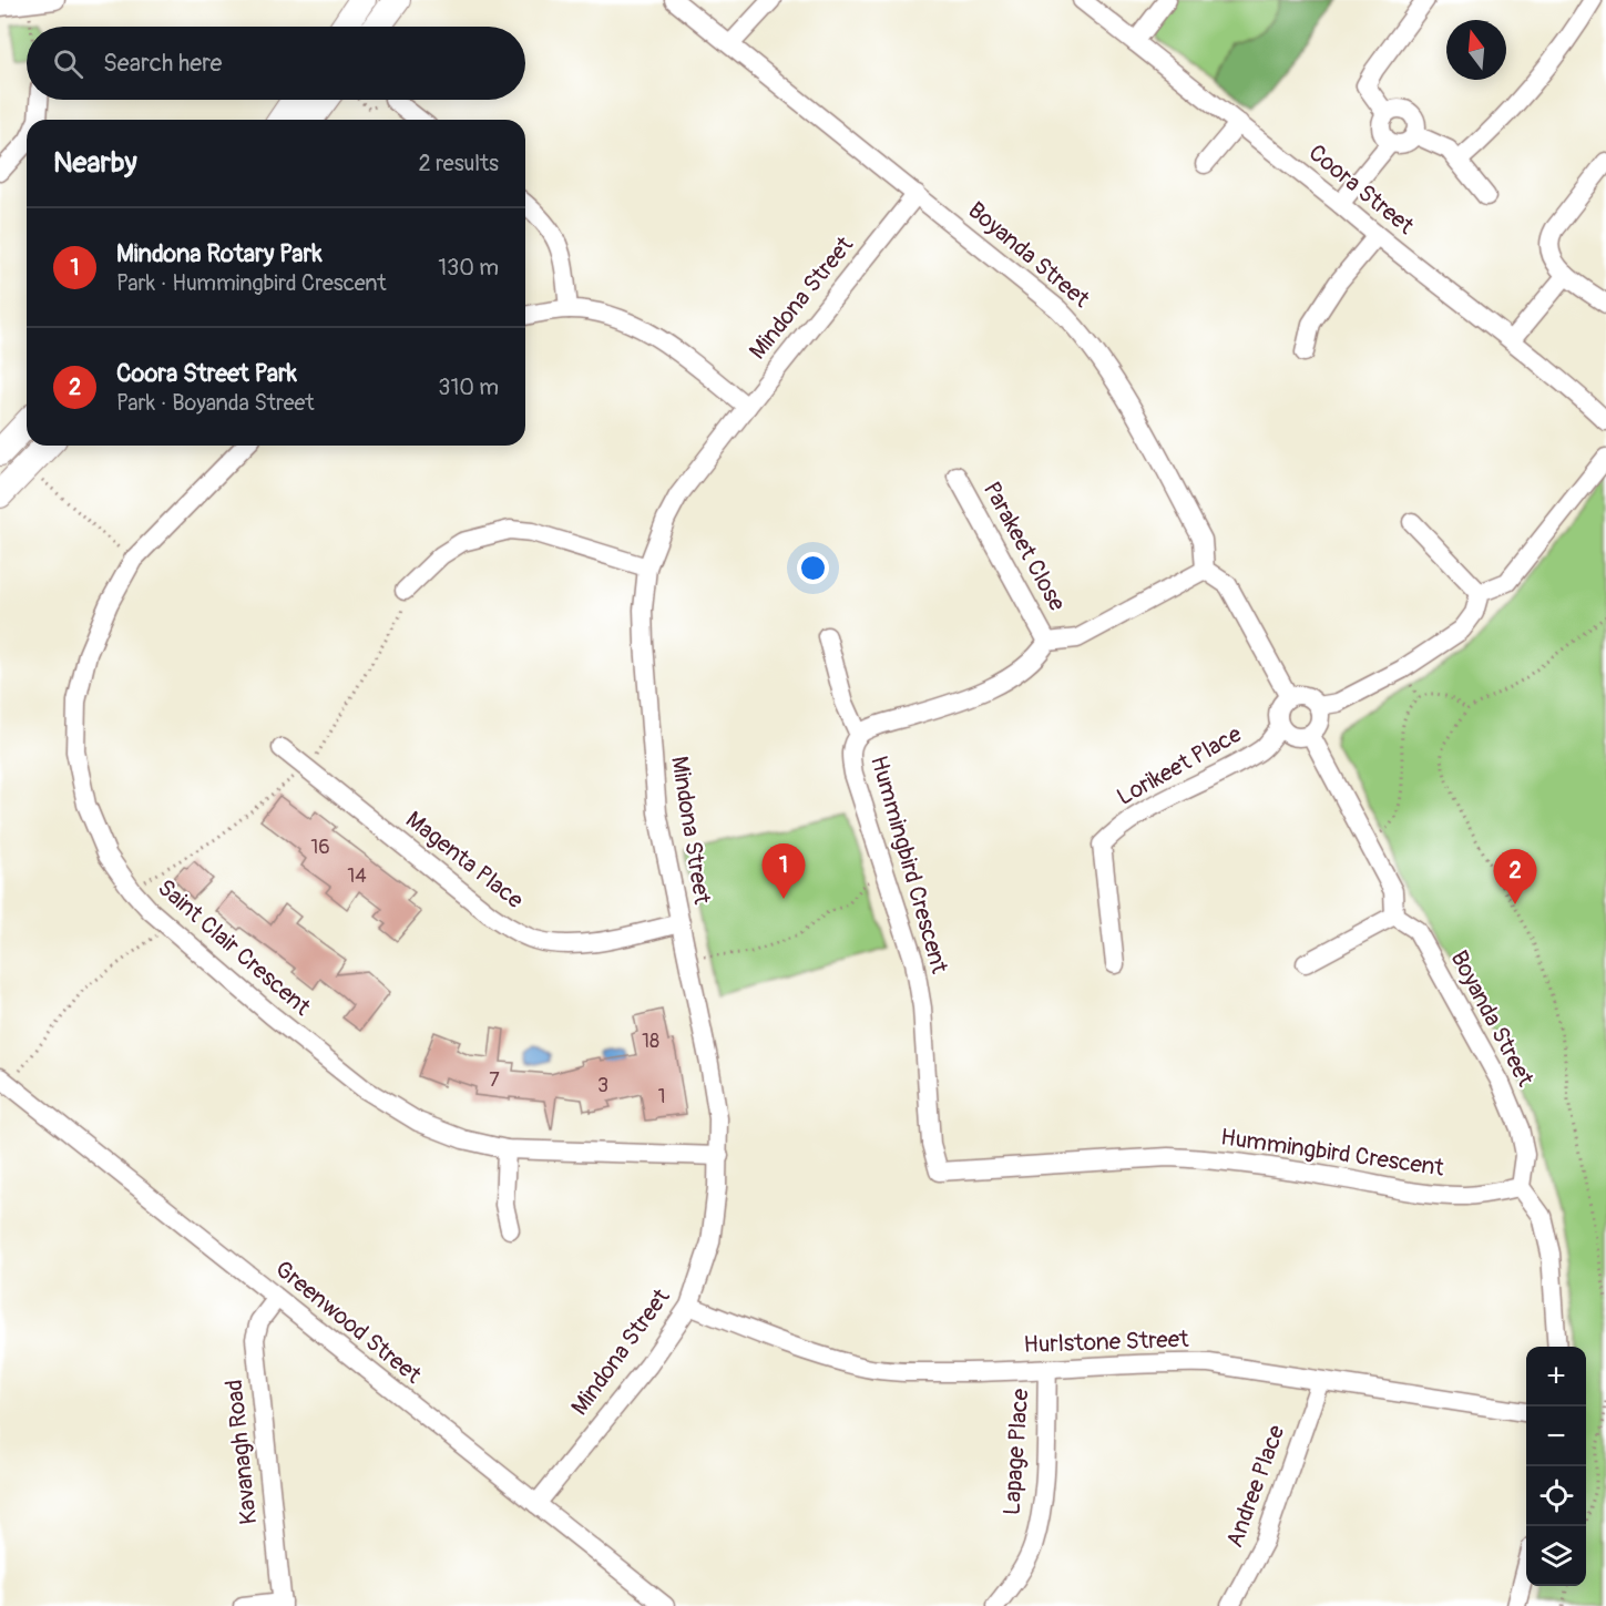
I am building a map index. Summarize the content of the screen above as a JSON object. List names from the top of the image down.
{
  "streets": {
    "street": [
      "Coora Street",
      "Boyanda Street",
      "Mindona Street",
      "Parakeet Close",
      "Lorikeet Place",
      "Magenta Place",
      "Hummingbird Crescent",
      "Saint Clair Crescent",
      "Greenwood Street",
      "Hurlstone Street",
      "Kavanagh Road",
      "Lapage Place",
      "Andree Place"
    ]
  },
  "crossings": [
    ["Boyanda Street", "Mindona Street"],
    ["Boyanda Street", "Hummingbird Crescent"],
    ["Mindona Street", "Magenta Place"],
    ["Mindona Street", "Saint Clair Crescent"],
    ["Mindona Street", "Greenwood Street"],
    ["Mindona Street", "Hurlstone Street"],
    ["Parakeet Close", "Hummingbird Crescent"],
    ["Greenwood Street", "Kavanagh Road"],
    ["Hurlstone Street", "Lapage Place"],
    ["Hurlstone Street", "Andree Place"]
  ],
  "house_numbers": [
    "16",
    "14",
    "18",
    "7",
    "3",
    "1"
  ],
  "north": "top",
  "page": {
    "search": "Search here",
    "heading": ["Nearby", "2 results"],
    "list": [
      {
        "mark": "1",
        "name": "Mindona Rotary Park",
        "note": "Park · Hummingbird Crescent",
        "value": "130 m"
      },
      {
        "mark": "2",
        "name": "Coora Street Park",
        "note": "Park · Boyanda Street",
        "value": "310 m"
      }
    ],
    "pins": ["1", "2"],
    "map_buttons": ["+", "−"]
  }
}
